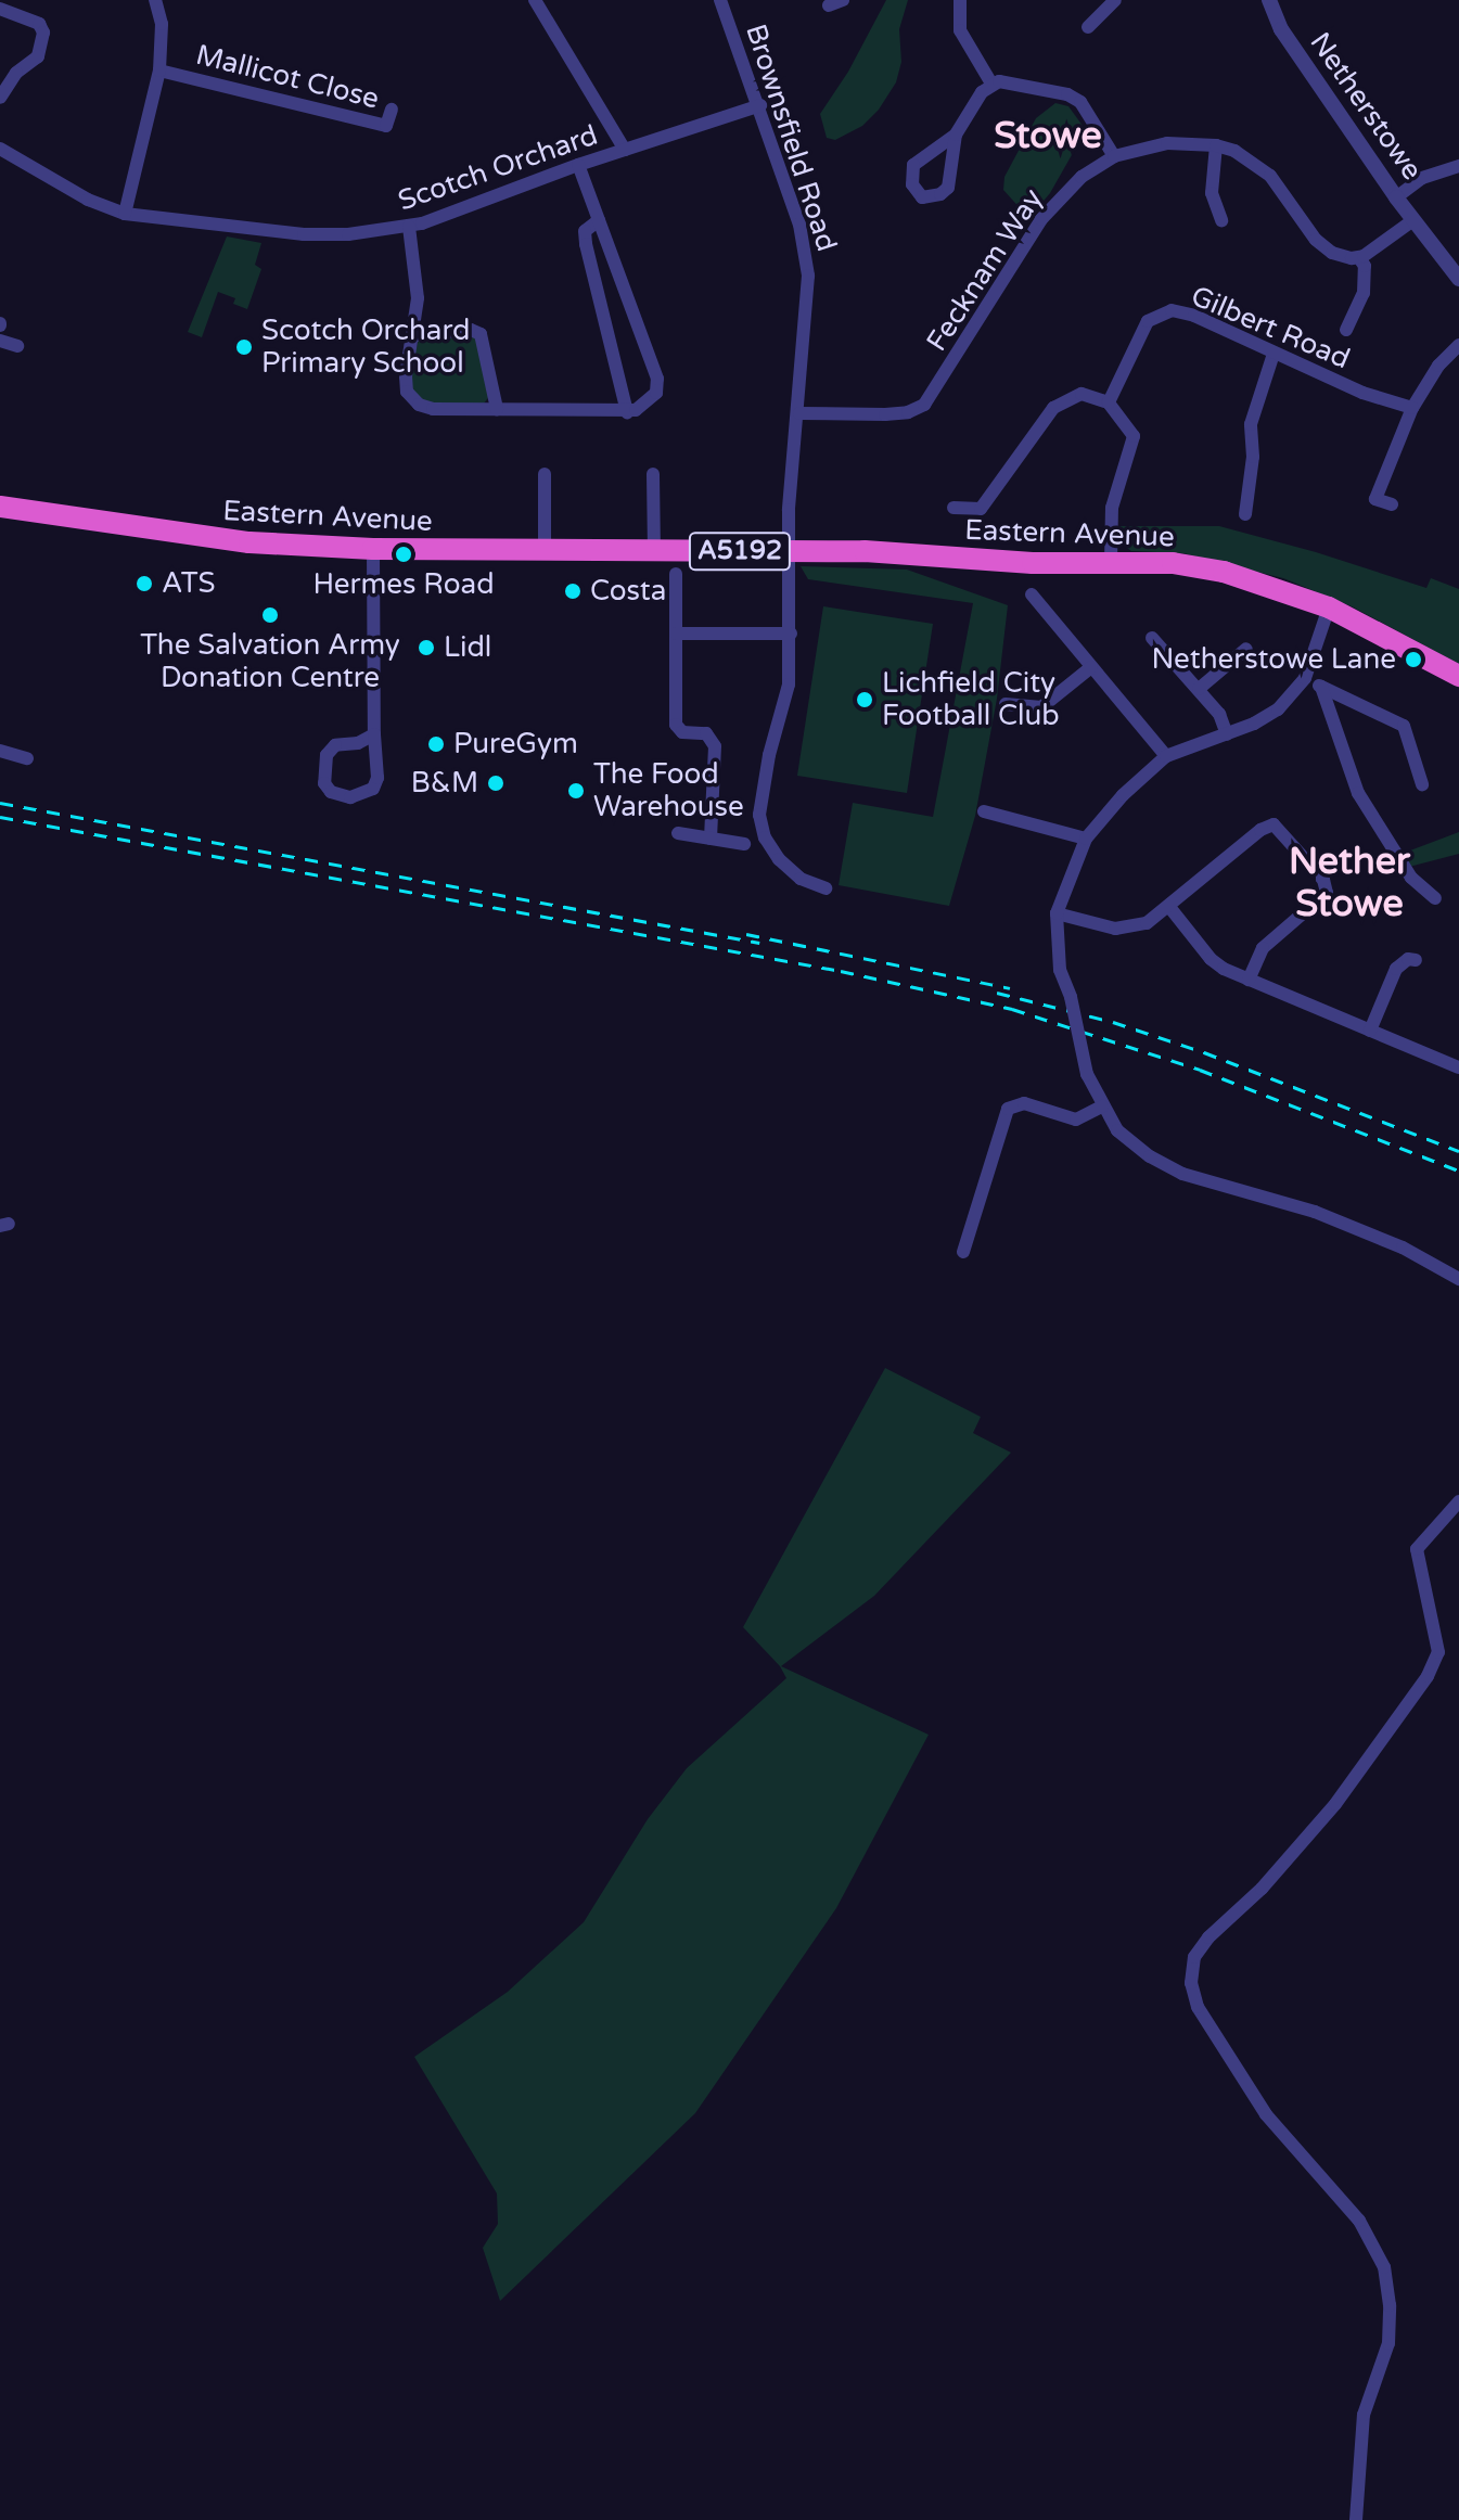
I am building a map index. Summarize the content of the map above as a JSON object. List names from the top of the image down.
{
  "streets": {
    "highway": ["Eastern Avenue", "A5192"],
    "street": [
      "Mallicot Close",
      "Netherstowe",
      "Brownsfield Road",
      "Scotch Orchard",
      "Fecknam Way",
      "Gilbert Road"
    ]
  },
  "crossings": [
    ["Brownsfield Road", "Scotch Orchard"],
    ["Brownsfield Road", "Fecknam Way"],
    ["Brownsfield Road", "Eastern Avenue"]
  ],
  "districts": ["Stowe", "Nether Stowe"],
  "places": [
    "Scotch Orchard Primary School",
    "Hermes Road",
    "ATS",
    "Costa",
    "The Salvation Army Donation Centre",
    "Lidl",
    "Netherstowe Lane",
    "Lichfield City Football Club",
    "PureGym",
    "B&M",
    "The Food Warehouse"
  ]
}
